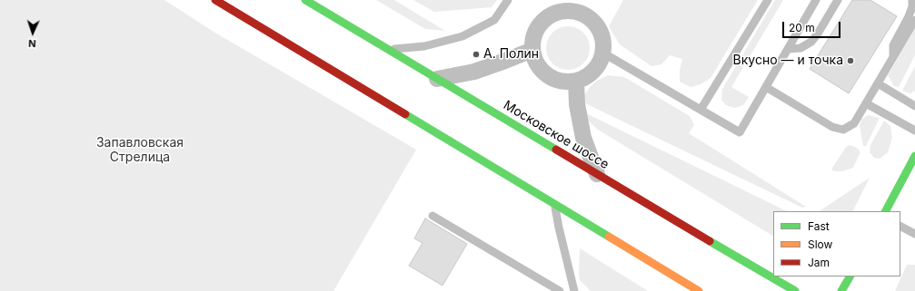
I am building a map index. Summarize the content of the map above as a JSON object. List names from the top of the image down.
{
  "streets": {
    "main road": ["Московское шоссе"]
  },
  "parks": ["Запавловская Стрелица"],
  "places": ["А. Полин", "Вкусно — и точка"],
  "legend": ["Fast", "Slow", "Jam"],
  "scale_bar": "20 m",
  "north": "bottom"
}
